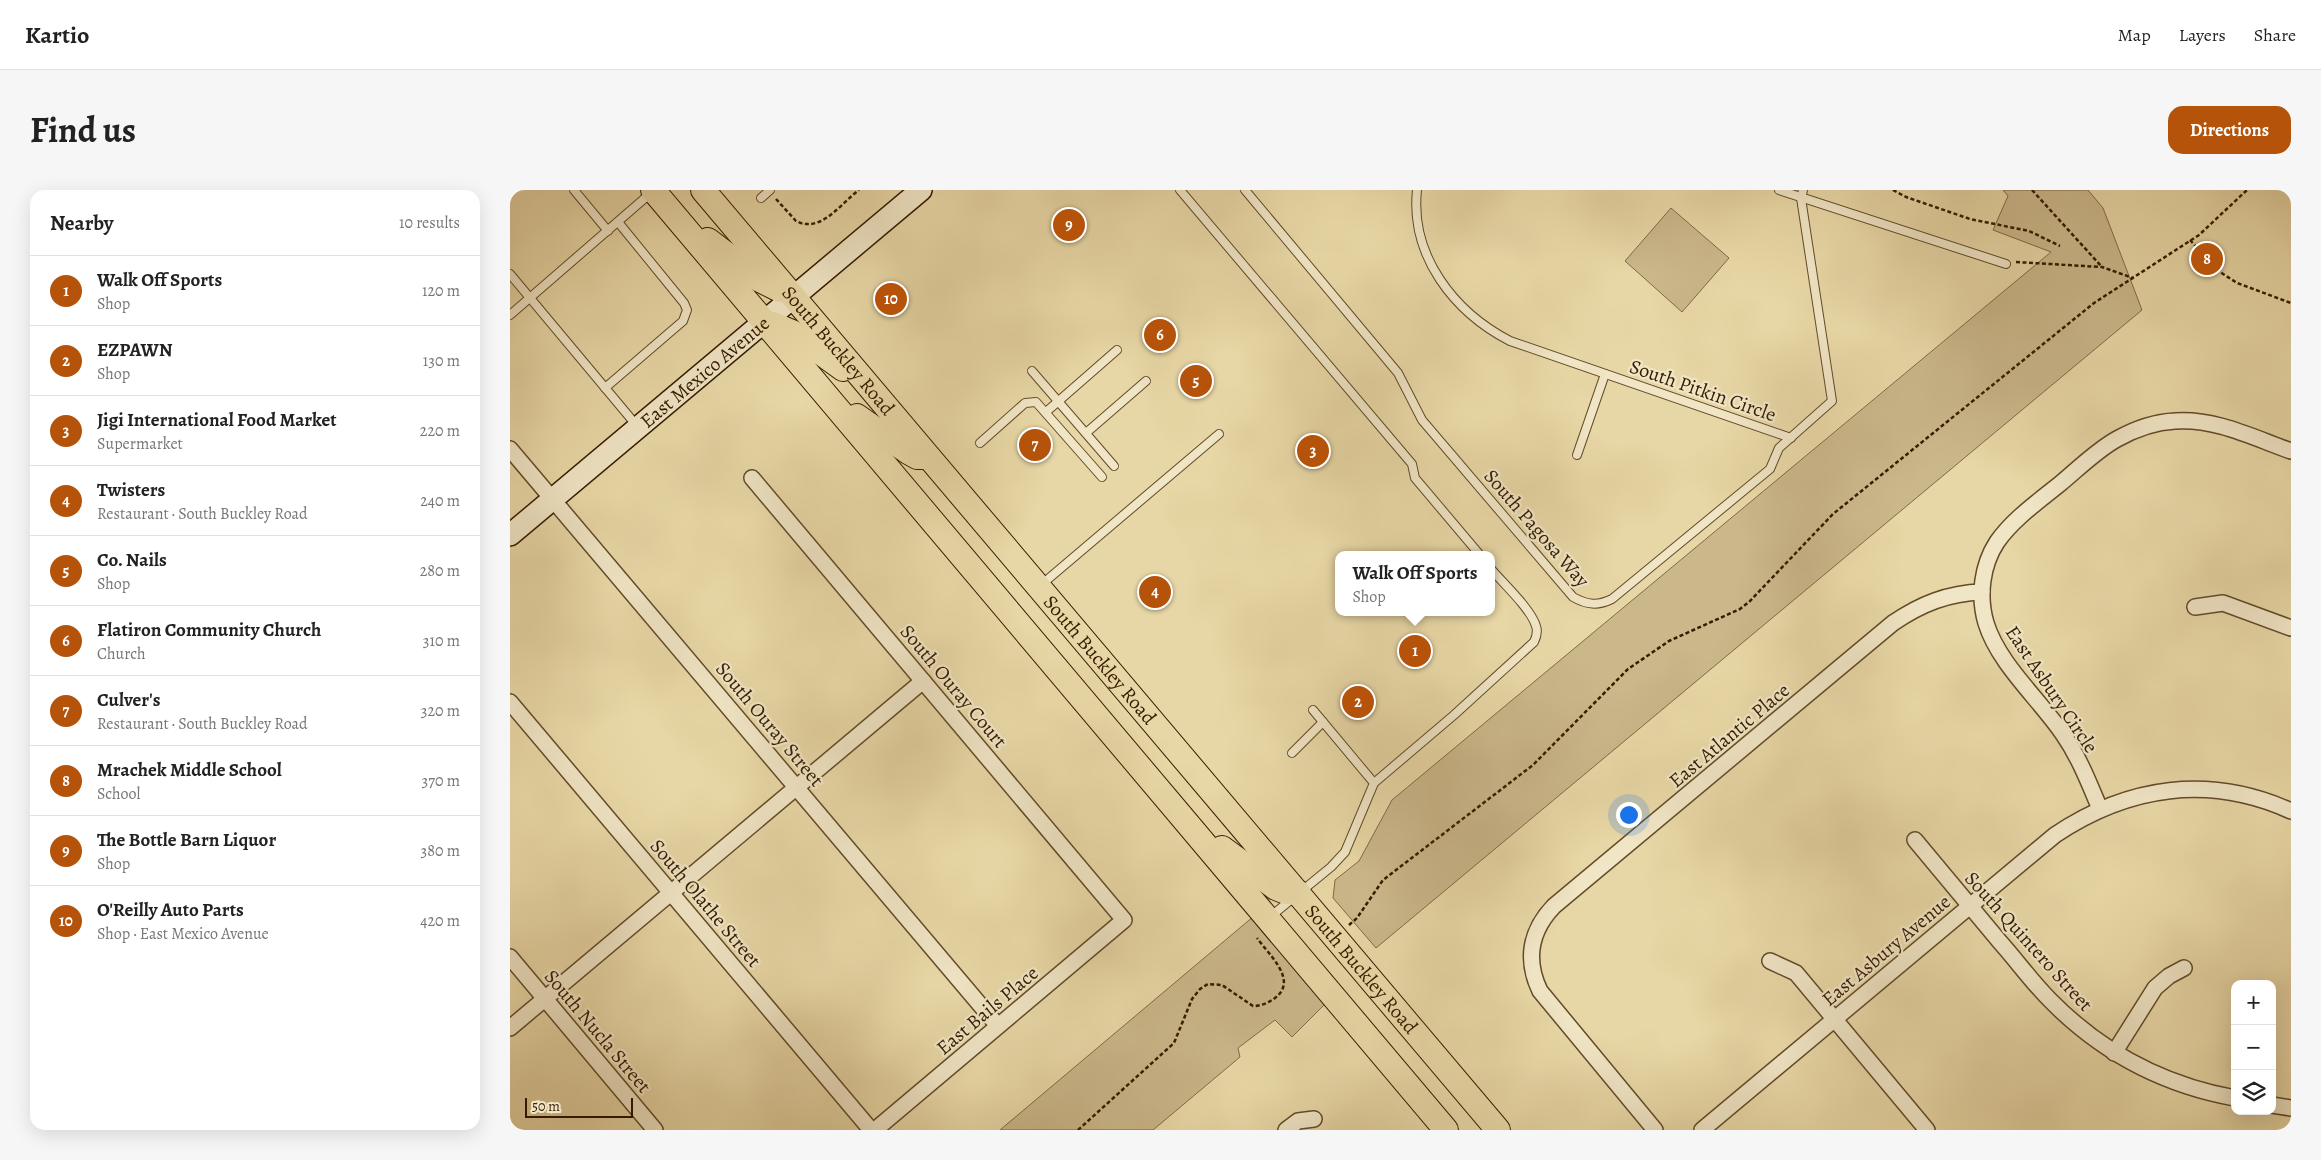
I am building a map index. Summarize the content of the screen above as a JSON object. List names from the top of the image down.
{
  "streets": {
    "main road": ["South Buckley Road"],
    "street": [
      "East Mexico Avenue",
      "South Ouray Court",
      "East Asbury Circle",
      "South Ouray Street",
      "East Atlantic Place",
      "South Olathe Street",
      "South Quintero Street",
      "East Asbury Avenue",
      "East Bails Place",
      "South Nucla Street"
    ],
    "lane": ["South Pitkin Circle", "South Pagosa Way"]
  },
  "crossings": [
    ["South Buckley Road", "East Mexico Avenue"],
    ["East Mexico Avenue", "South Ouray Street"],
    ["South Pitkin Circle", "South Pagosa Way"],
    ["South Ouray Court", "East Bails Place"],
    ["East Asbury Circle", "East Atlantic Place"],
    ["East Asbury Circle", "East Asbury Avenue"],
    ["South Ouray Street", "East Bails Place"],
    ["South Quintero Street", "East Asbury Avenue"]
  ],
  "scale_bar": "50 m",
  "page": {
    "header": "Kartio",
    "nav": ["Map", "Layers", "Share"],
    "title": "Find us",
    "buttons": "Directions",
    "heading": ["Nearby", "10 results"],
    "pins": [
      "9",
      "8",
      "10",
      "6",
      "5",
      "7",
      "3",
      "4",
      "1",
      "2"
    ],
    "list": [
      {
        "mark": "1",
        "name": "Walk Off Sports",
        "note": "Shop",
        "value": "120 m"
      },
      {
        "mark": "2",
        "name": "EZPAWN",
        "note": "Shop",
        "value": "130 m"
      },
      {
        "mark": "3",
        "name": "Jigi International Food Market",
        "note": "Supermarket",
        "value": "220 m"
      },
      {
        "mark": "4",
        "name": "Twisters",
        "note": "Restaurant · South Buckley Road",
        "value": "240 m"
      },
      {
        "mark": "5",
        "name": "Co. Nails",
        "note": "Shop",
        "value": "280 m"
      },
      {
        "mark": "6",
        "name": "Flatiron Community Church",
        "note": "Church",
        "value": "310 m"
      },
      {
        "mark": "7",
        "name": "Culver's",
        "note": "Restaurant · South Buckley Road",
        "value": "320 m"
      },
      {
        "mark": "8",
        "name": "Mrachek Middle School",
        "note": "School",
        "value": "370 m"
      },
      {
        "mark": "9",
        "name": "The Bottle Barn Liquor",
        "note": "Shop",
        "value": "380 m"
      },
      {
        "mark": "10",
        "name": "O'Reilly Auto Parts",
        "note": "Shop · East Mexico Avenue",
        "value": "420 m"
      }
    ],
    "popup": ["Walk Off Sports", "Shop"],
    "map_buttons": ["+", "−"],
    "scale": "50 m"
  }
}
